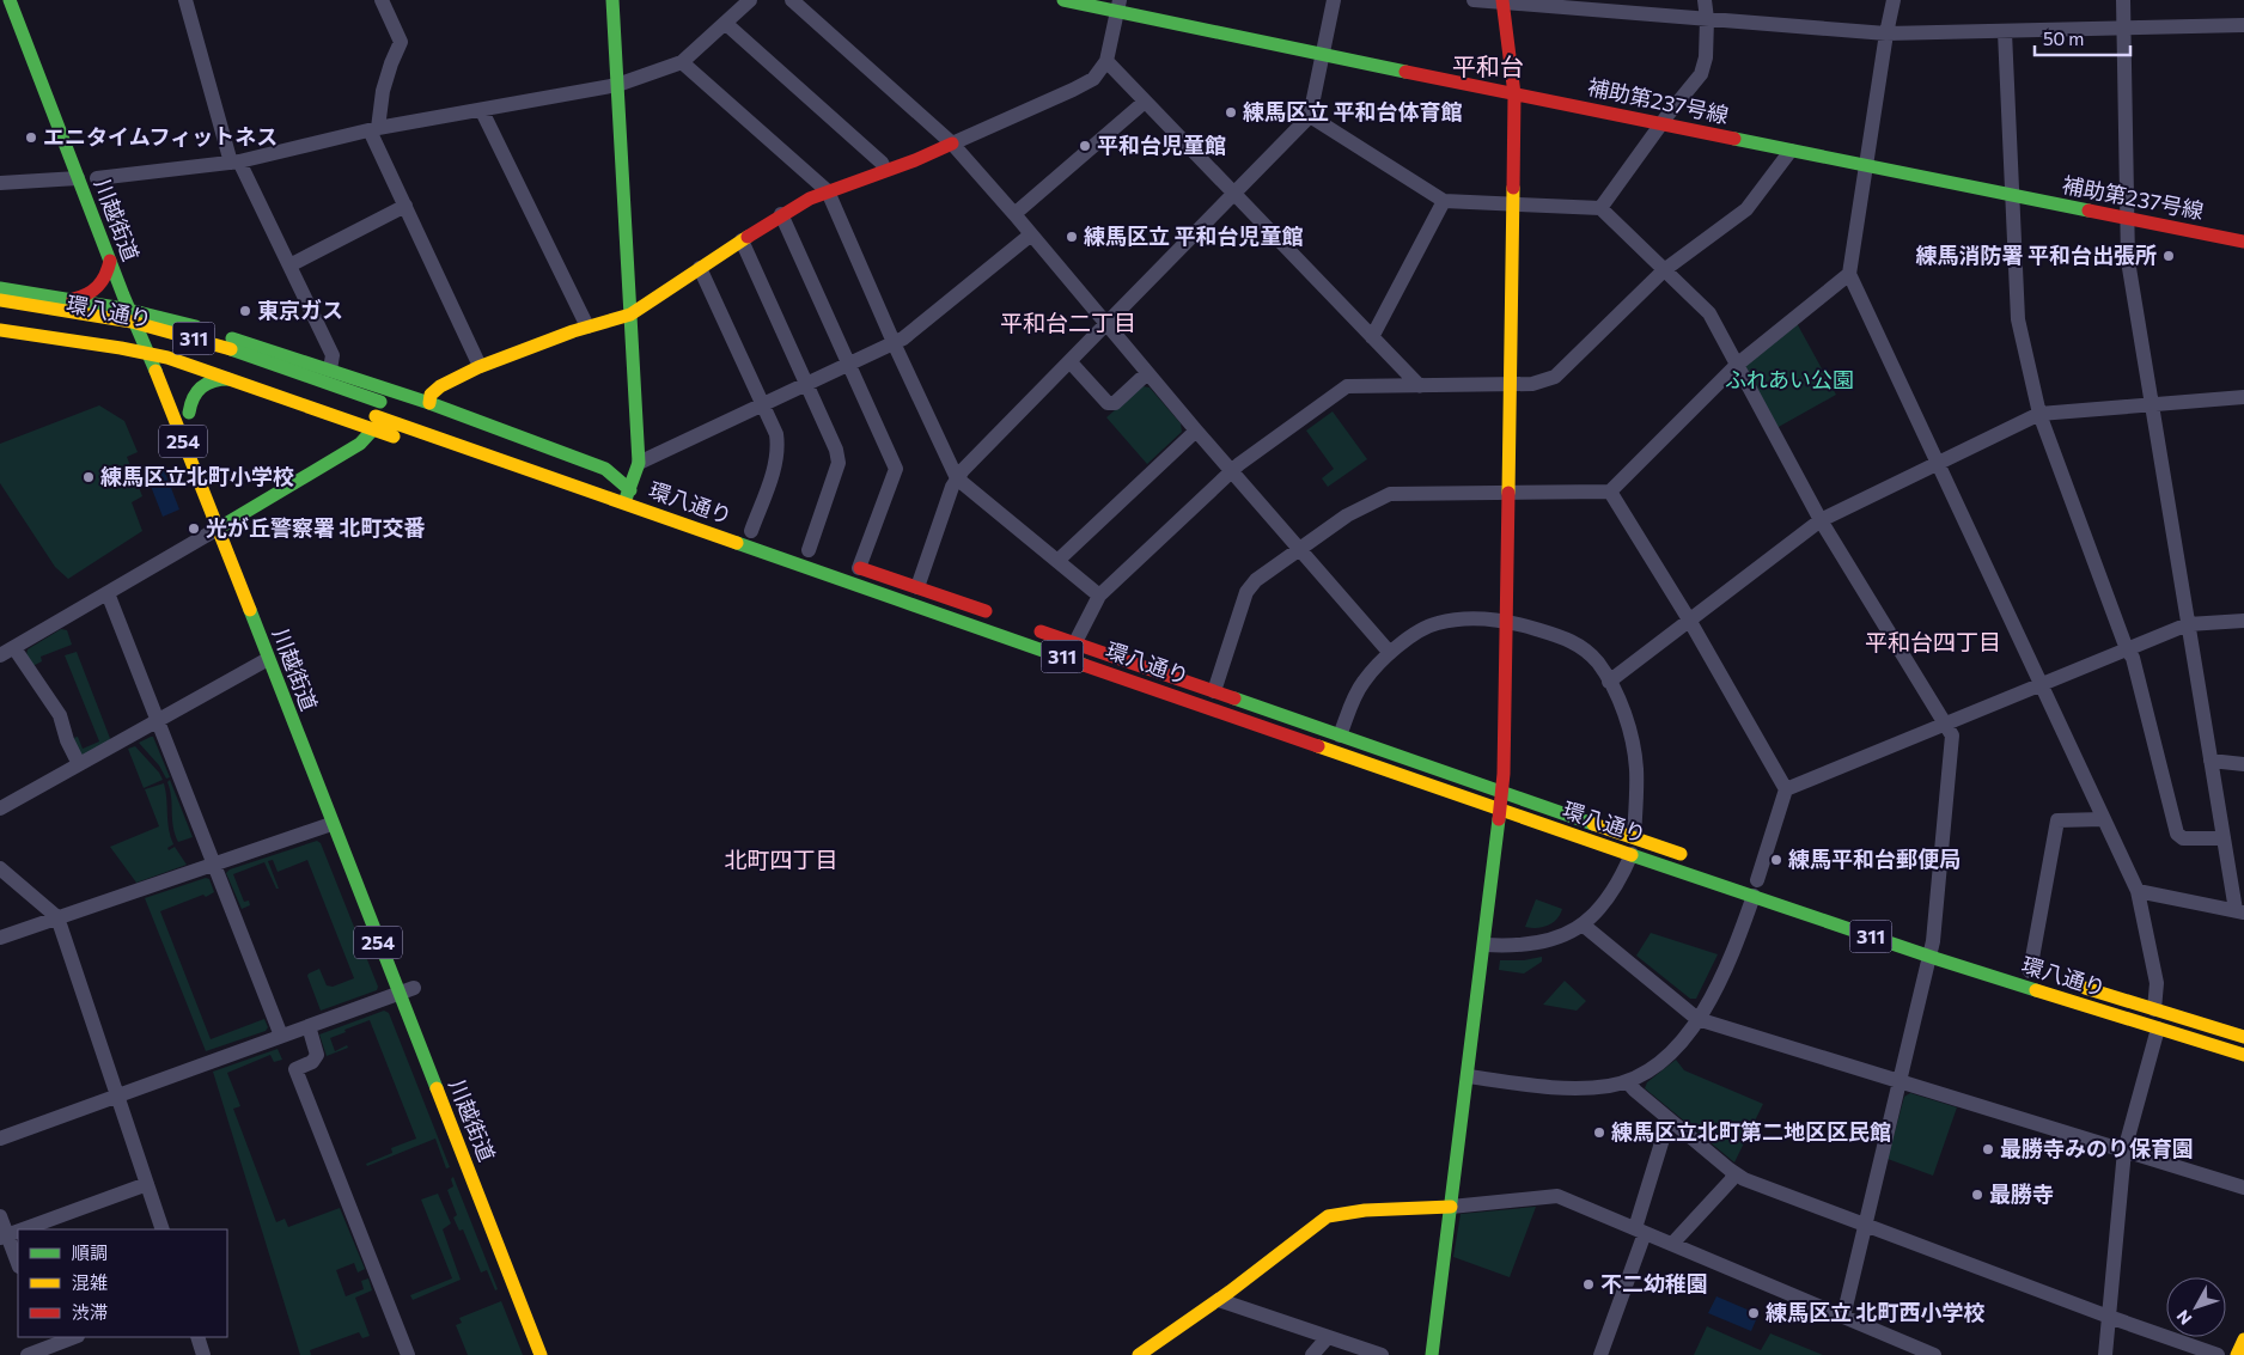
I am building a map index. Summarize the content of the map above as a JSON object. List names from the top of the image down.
{
  "streets": {
    "main road": [
      "補助第237号線",
      "川越街道",
      "環八通り",
      "311",
      "254"
    ]
  },
  "districts": [
    "平和台",
    "平和台二丁目",
    "平和台四丁目",
    "北町四丁目"
  ],
  "parks": ["ふれあい公園"],
  "places": [
    "練馬区立 平和台体育館",
    "エニタイムフィットネス",
    "平和台児童館",
    "練馬区立 平和台児童館",
    "練馬消防署 平和台出張所",
    "東京ガス",
    "練馬区立北町小学校",
    "光が丘警察署 北町交番",
    "練馬平和台郵便局",
    "練馬区立北町第二地区区民館",
    "最勝寺みのり保育園",
    "最勝寺",
    "不二幼稚園",
    "練馬区立 北町西小学校"
  ],
  "legend": ["順調", "混雑", "渋滞"],
  "scale_bar": "50 m",
  "north": "bottom left"
}
